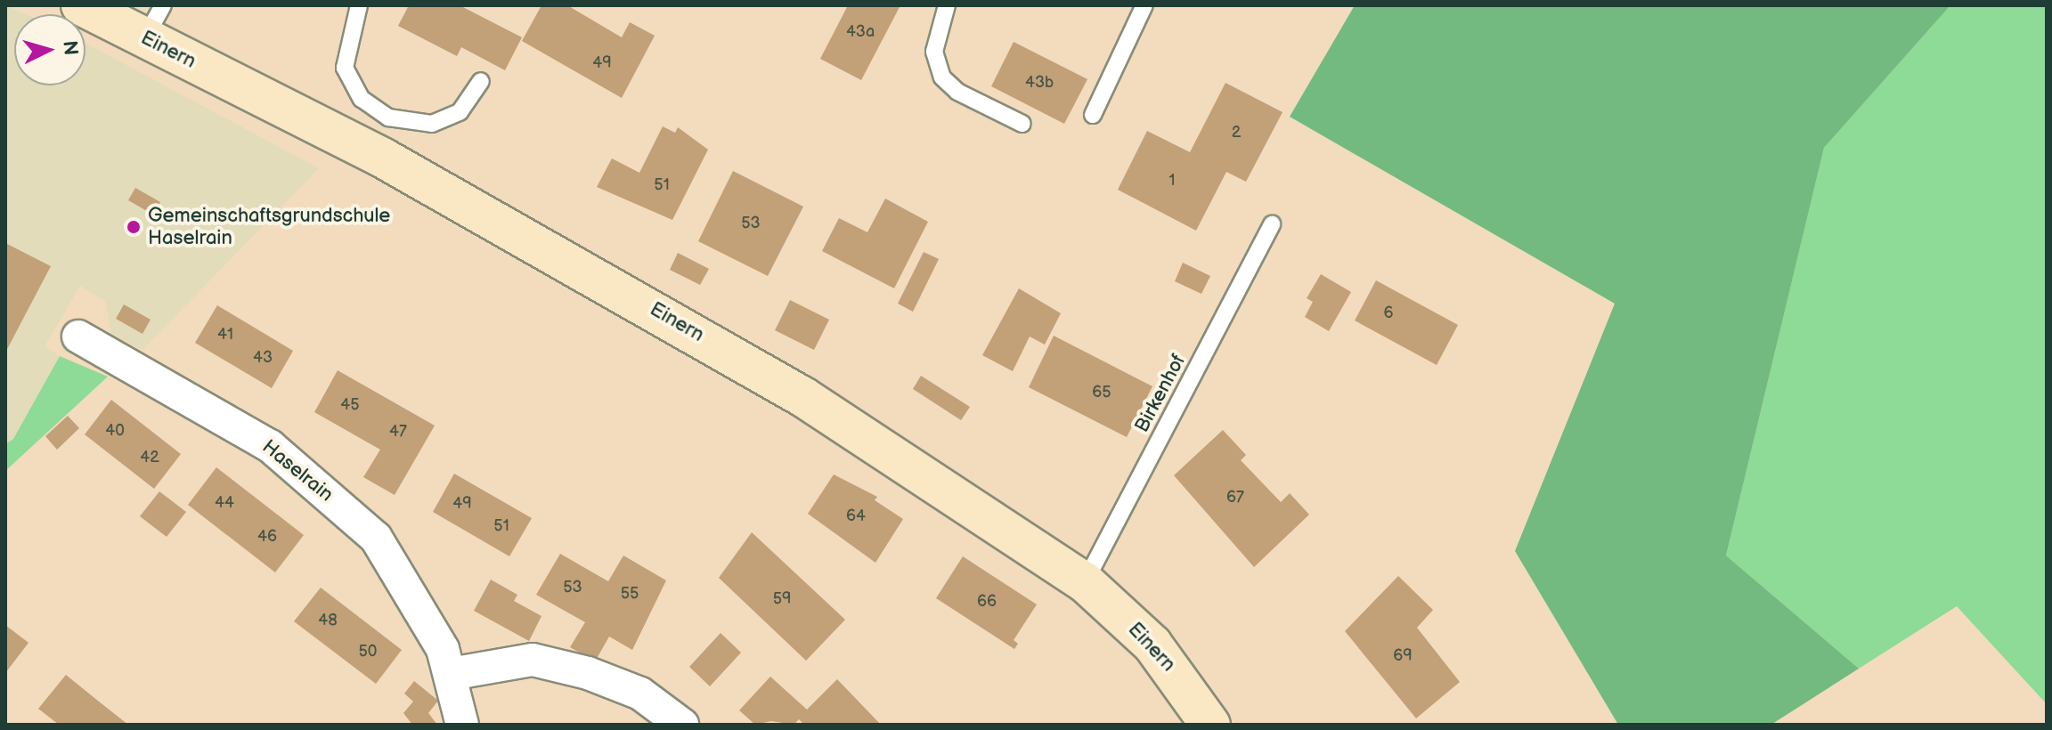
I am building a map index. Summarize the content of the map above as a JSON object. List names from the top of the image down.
{
  "streets": {
    "main road": ["Einern"],
    "street": ["Haselrain"],
    "lane": ["Birkenhof"]
  },
  "crossings": [
    ["Einern", "Birkenhof"]
  ],
  "places": ["Gemeinschaftsgrundschule Haselrain"],
  "house_numbers": [
    "43a",
    "49",
    "43b",
    "2",
    "1",
    "51",
    "53",
    "6",
    "41",
    "43",
    "65",
    "45",
    "40",
    "47",
    "42",
    "67",
    "44",
    "49",
    "64",
    "51",
    "46",
    "53",
    "55",
    "59",
    "66",
    "48",
    "50",
    "69"
  ],
  "north": "right"
}
